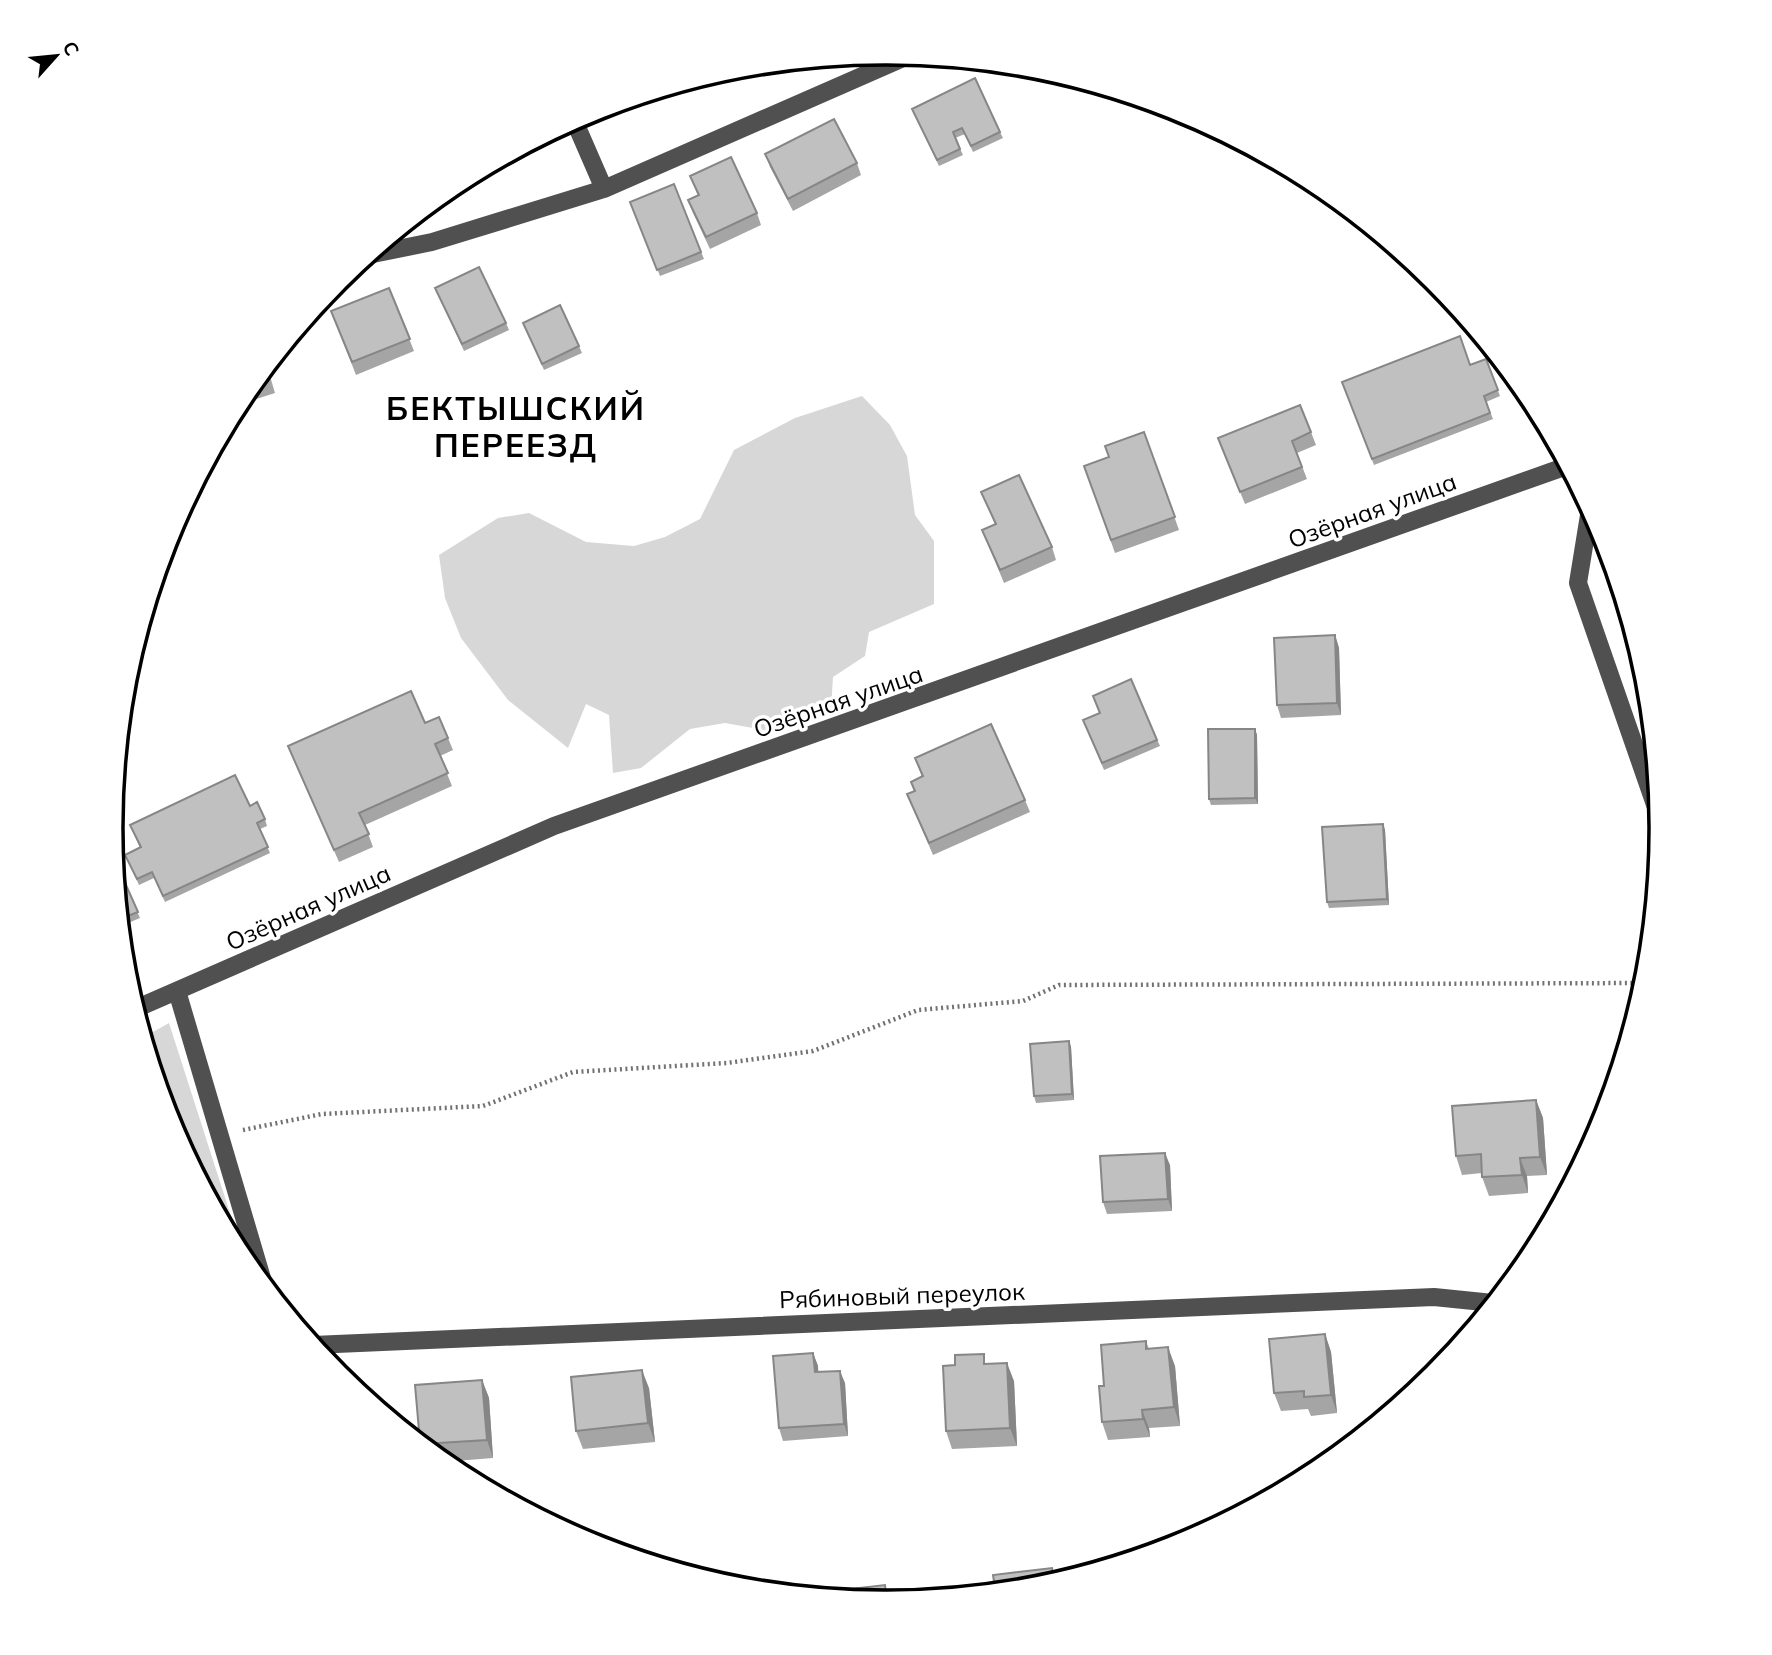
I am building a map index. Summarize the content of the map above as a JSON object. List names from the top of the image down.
{
  "streets": {
    "street": ["Озёрная улица", "Рябиновый переулок"]
  },
  "districts": ["БЕКТЫШСКИЙ ПЕРЕЕЗД"],
  "north": "top right"
}
